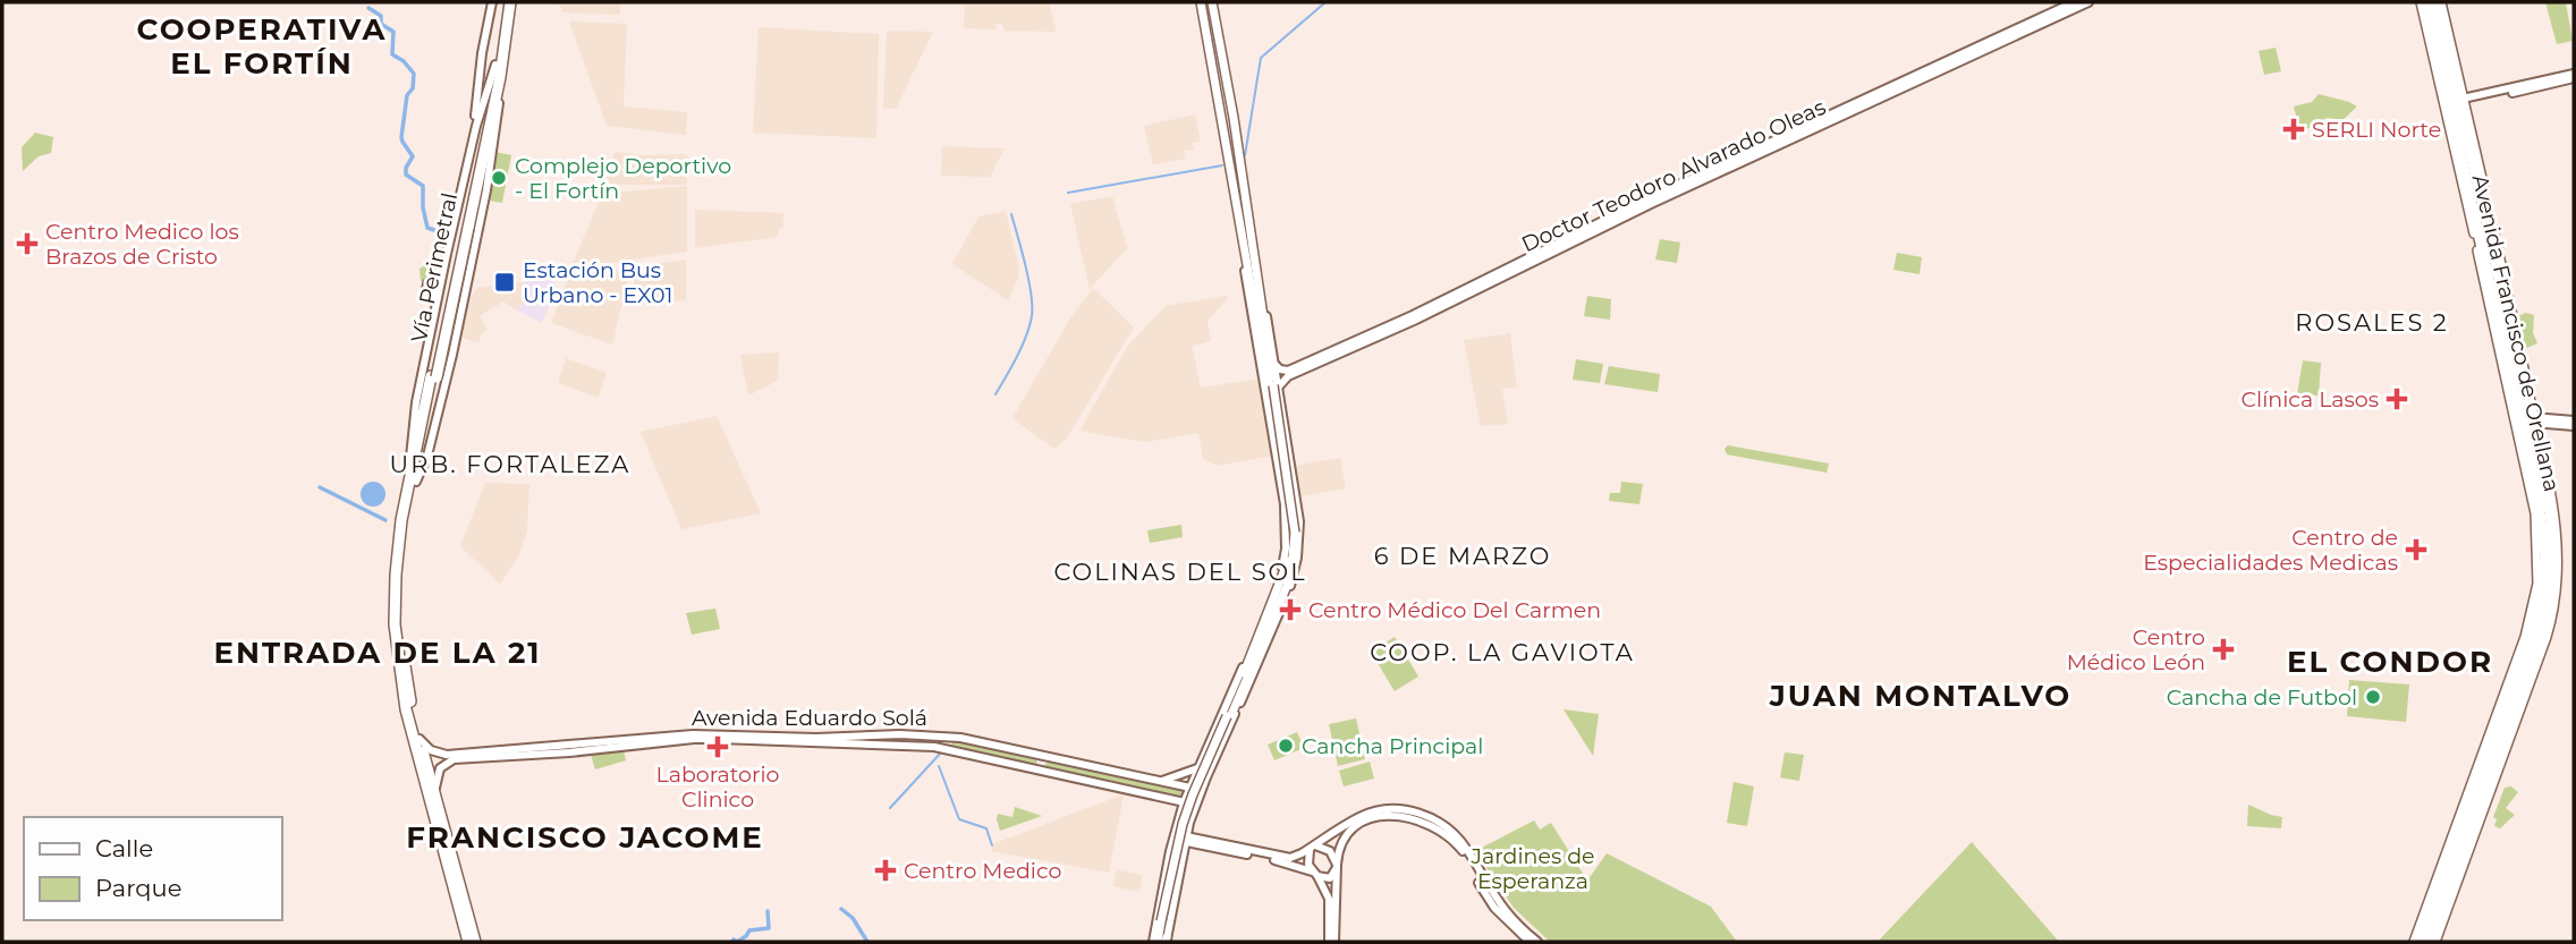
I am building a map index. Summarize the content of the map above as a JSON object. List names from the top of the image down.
{
  "streets": {
    "highway": ["Vía Perimetral", "Avenida Francisco de Orellana"],
    "main road": ["Doctor Teodoro Alvarado Oleas", "Avenida Eduardo Solá"]
  },
  "crossings": [
    ["Vía Perimetral", "Avenida Eduardo Solá"]
  ],
  "districts": [
    "COOPERATIVA EL FORTÍN",
    "ROSALES 2",
    "URB. FORTALEZA",
    "6 DE MARZO",
    "COLINAS DEL SOL",
    "COOP. LA GAVIOTA",
    "ENTRADA DE LA 21",
    "EL CONDOR",
    "JUAN MONTALVO",
    "FRANCISCO JACOME"
  ],
  "parks": ["Jardines de Esperanza"],
  "places": {
    "health": [
      "SERLI Norte",
      "Centro Medico los Brazos de Cristo",
      "Clínica Lasos",
      "Centro de Especialidades Medicas",
      "Centro Médico Del Carmen",
      "Centro Médico León",
      "Laboratorio Clinico",
      "Centro Medico"
    ],
    "other": ["Complejo Deportivo - El Fortín", "Cancha de Futbol", "Cancha Principal"],
    "transit": ["Estación Bus Urbano - EX01"]
  },
  "legend": ["Calle", "Parque"]
}
